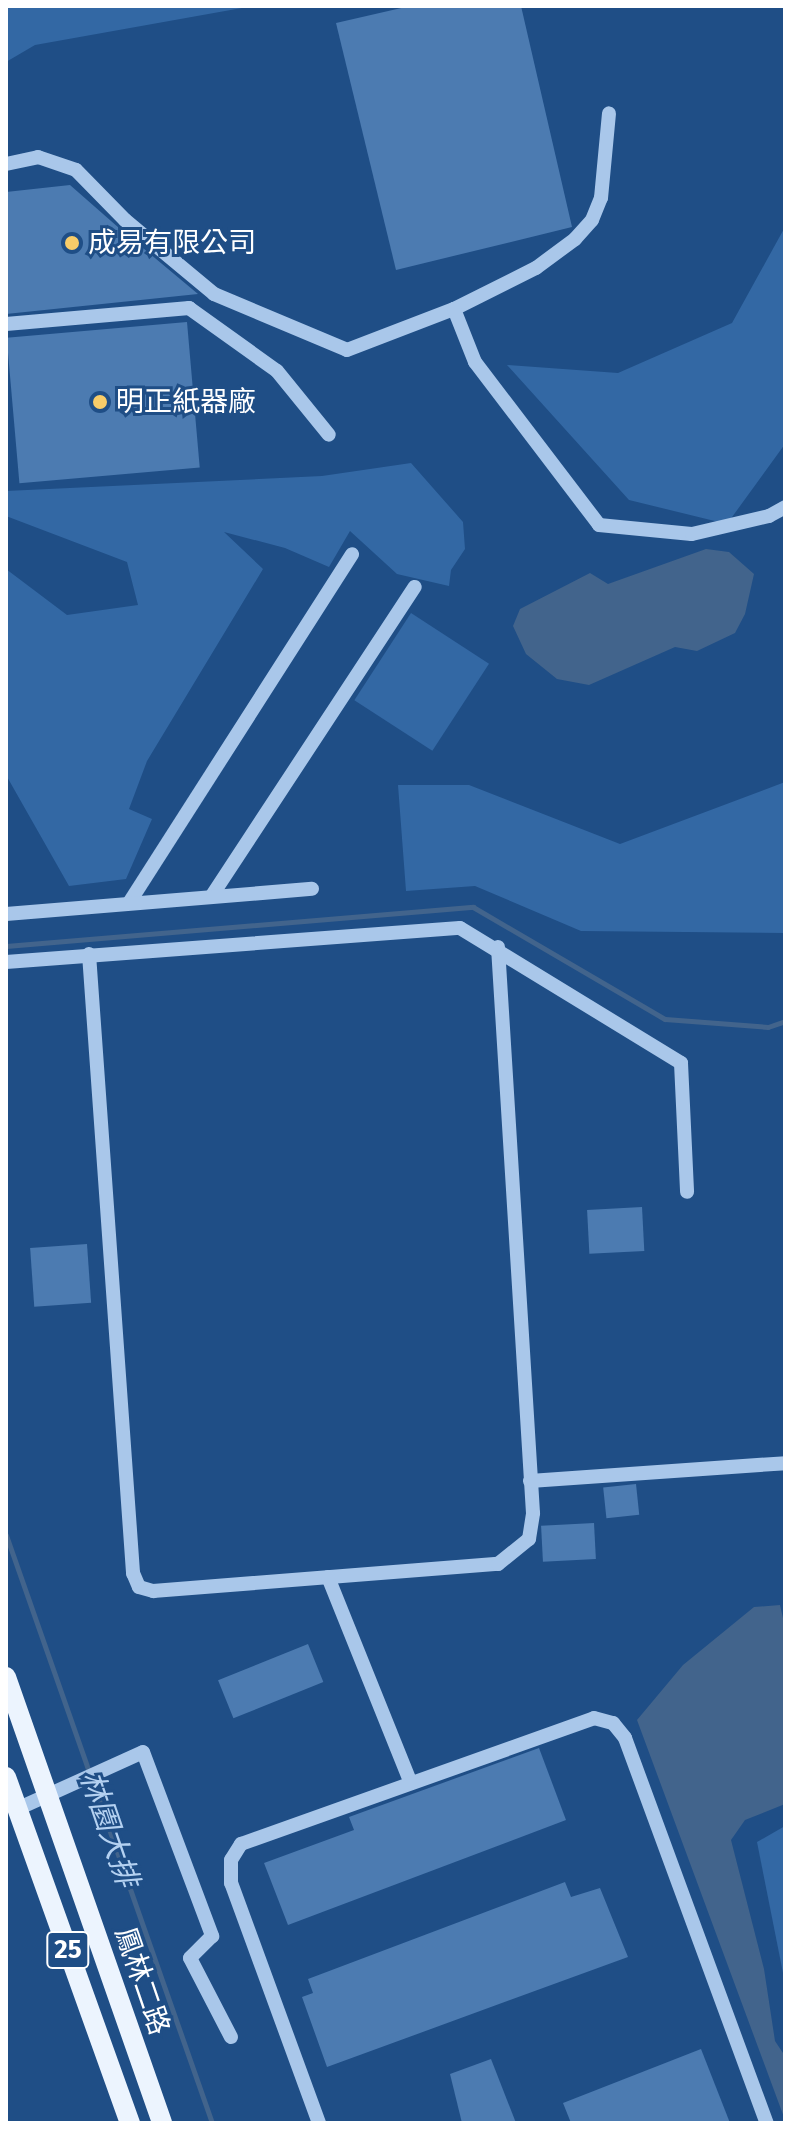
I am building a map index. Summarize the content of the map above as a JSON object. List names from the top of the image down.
{
  "streets": {
    "main road": ["25", "鳳林二路"]
  },
  "water": ["林園大排"],
  "places": ["成易有限公司", "明正紙器廠"]
}
